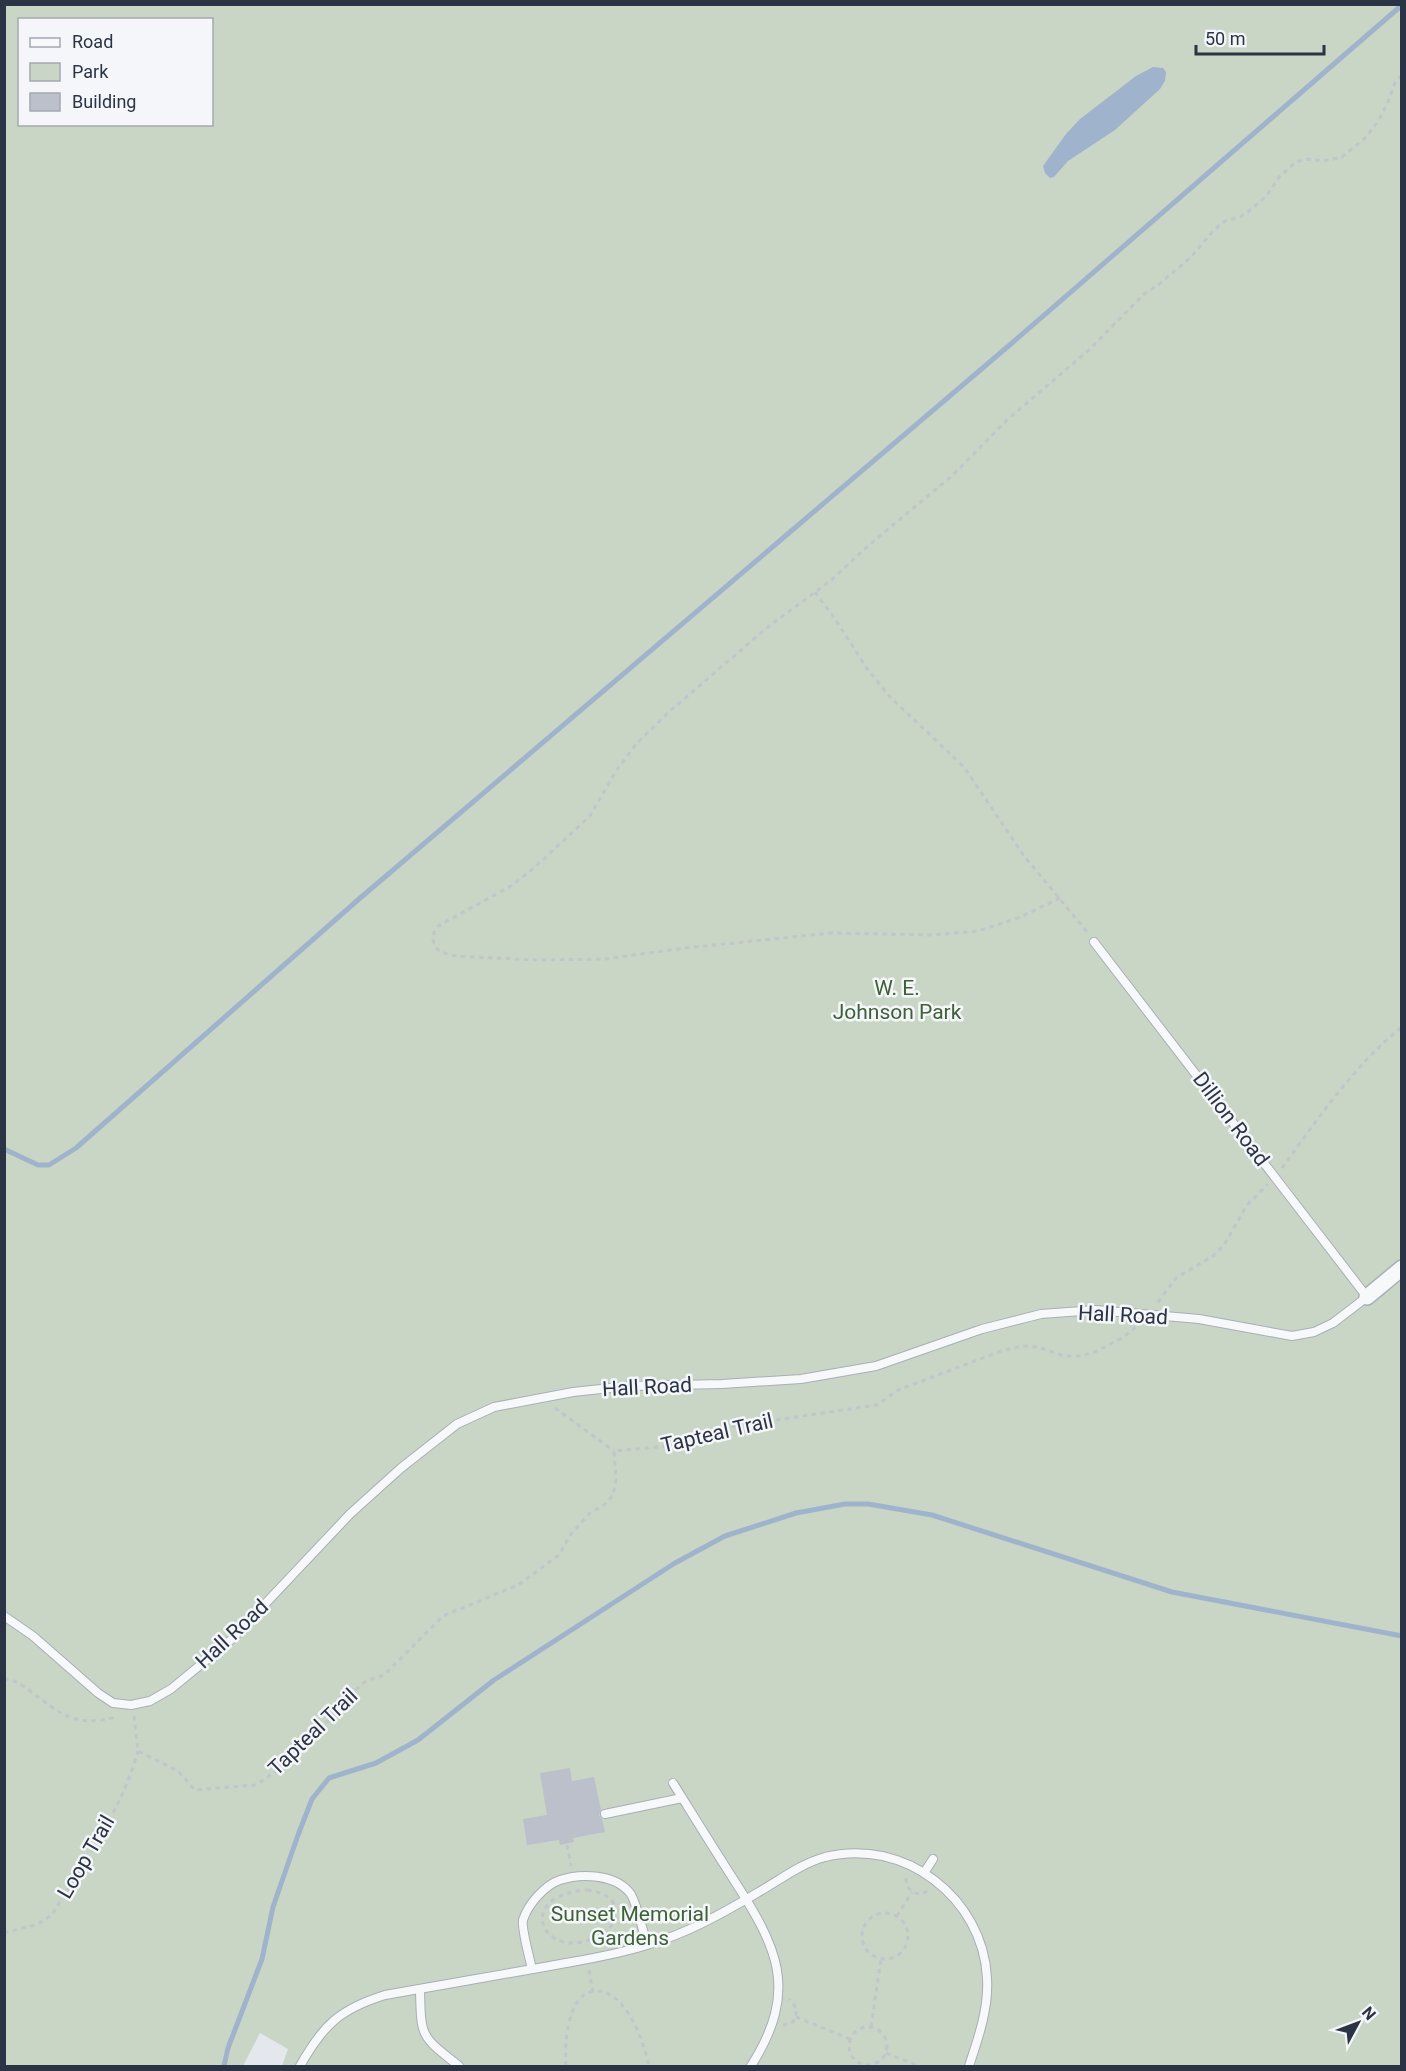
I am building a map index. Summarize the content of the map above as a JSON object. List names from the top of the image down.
{
  "streets": {
    "street": ["Hall Road"],
    "lane": ["Dillion Road"],
    "path": ["Tapteal Trail", "Loop Trail"]
  },
  "crossings": [
    ["Dillion Road", "Hall Road"],
    ["Dillion Road", "Tapteal Trail"],
    ["Hall Road", "Tapteal Trail"],
    ["Tapteal Trail", "Loop Trail"]
  ],
  "parks": ["W. E. Johnson Park", "Sunset Memorial Gardens"],
  "legend": ["Road", "Park", "Building"],
  "scale_bar": "50 m",
  "north": "top right"
}
